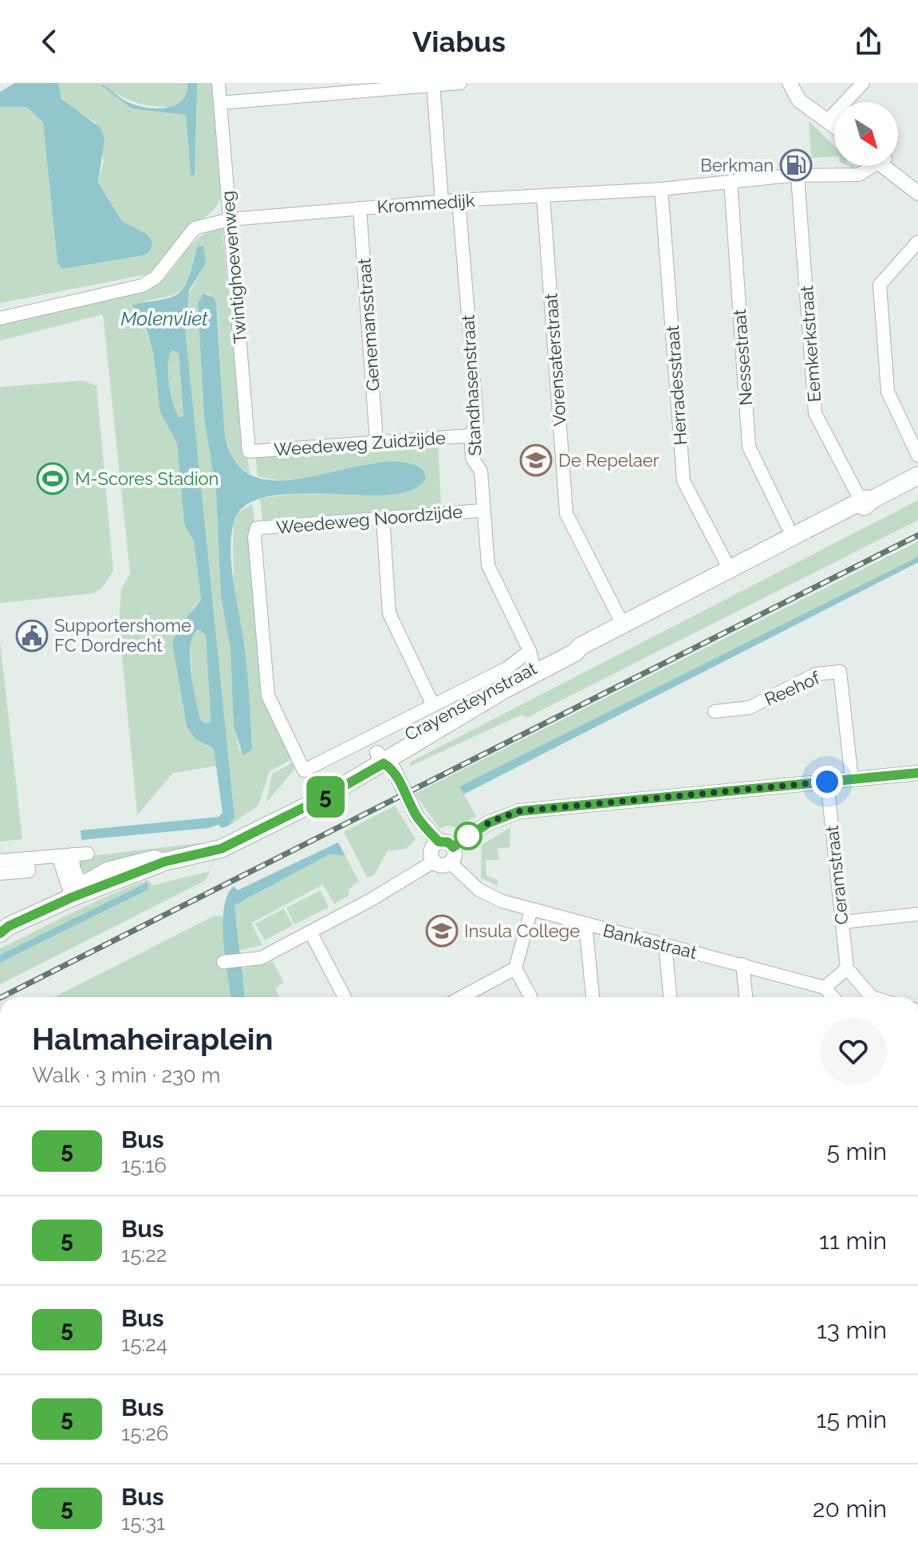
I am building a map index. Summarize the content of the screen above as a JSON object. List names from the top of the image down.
{
  "streets": {
    "main road": ["Crayensteynstraat"],
    "street": [
      "Krommedijk",
      "Twintighoevenweg",
      "Genemansstraat",
      "Eemkerkstraat",
      "Nessestraat",
      "Vorensaterstraat",
      "Standhasenstraat",
      "Herradesstraat",
      "Weedeweg Zuidzijde",
      "Weedeweg Noordzijde",
      "Reehof",
      "Ceramstraat",
      "Bankastraat"
    ]
  },
  "crossings": [
    ["Krommedijk", "Twintighoevenweg"],
    ["Krommedijk", "Genemansstraat"],
    ["Krommedijk", "Eemkerkstraat"],
    ["Krommedijk", "Nessestraat"],
    ["Krommedijk", "Vorensaterstraat"],
    ["Krommedijk", "Standhasenstraat"],
    ["Krommedijk", "Herradesstraat"],
    ["Twintighoevenweg", "Weedeweg Zuidzijde"],
    ["Genemansstraat", "Weedeweg Zuidzijde"],
    ["Eemkerkstraat", "Crayensteynstraat"],
    ["Vorensaterstraat", "Crayensteynstraat"],
    ["Standhasenstraat", "Weedeweg Zuidzijde"],
    ["Standhasenstraat", "Weedeweg Noordzijde"],
    ["Standhasenstraat", "Crayensteynstraat"],
    ["Herradesstraat", "Crayensteynstraat"],
    ["Weedeweg Noordzijde", "Crayensteynstraat"]
  ],
  "water": ["Molenvliet"],
  "places": {
    "fuel station": ["Berkman"],
    "school or university": ["De Repelaer", "Insula College"],
    "sports": ["M-Scores Stadion"],
    "public building": ["Supportershome FC Dordrecht"]
  },
  "lines": ["bus line 5"],
  "north": "bottom right",
  "page": {
    "header": "Viabus",
    "on_map": "5",
    "heading": ["Halmaheiraplein", "Walk · 3 min · 230 m"],
    "list": [
      {
        "mark": "5",
        "name": "Bus",
        "note": "15:16",
        "value": "5 min"
      },
      {
        "mark": "5",
        "name": "Bus",
        "note": "15:22",
        "value": "11 min"
      },
      {
        "mark": "5",
        "name": "Bus",
        "note": "15:24",
        "value": "13 min"
      },
      {
        "mark": "5",
        "name": "Bus",
        "note": "15:26",
        "value": "15 min"
      },
      {
        "mark": "5",
        "name": "Bus",
        "note": "15:31",
        "value": "20 min"
      }
    ]
  }
}
